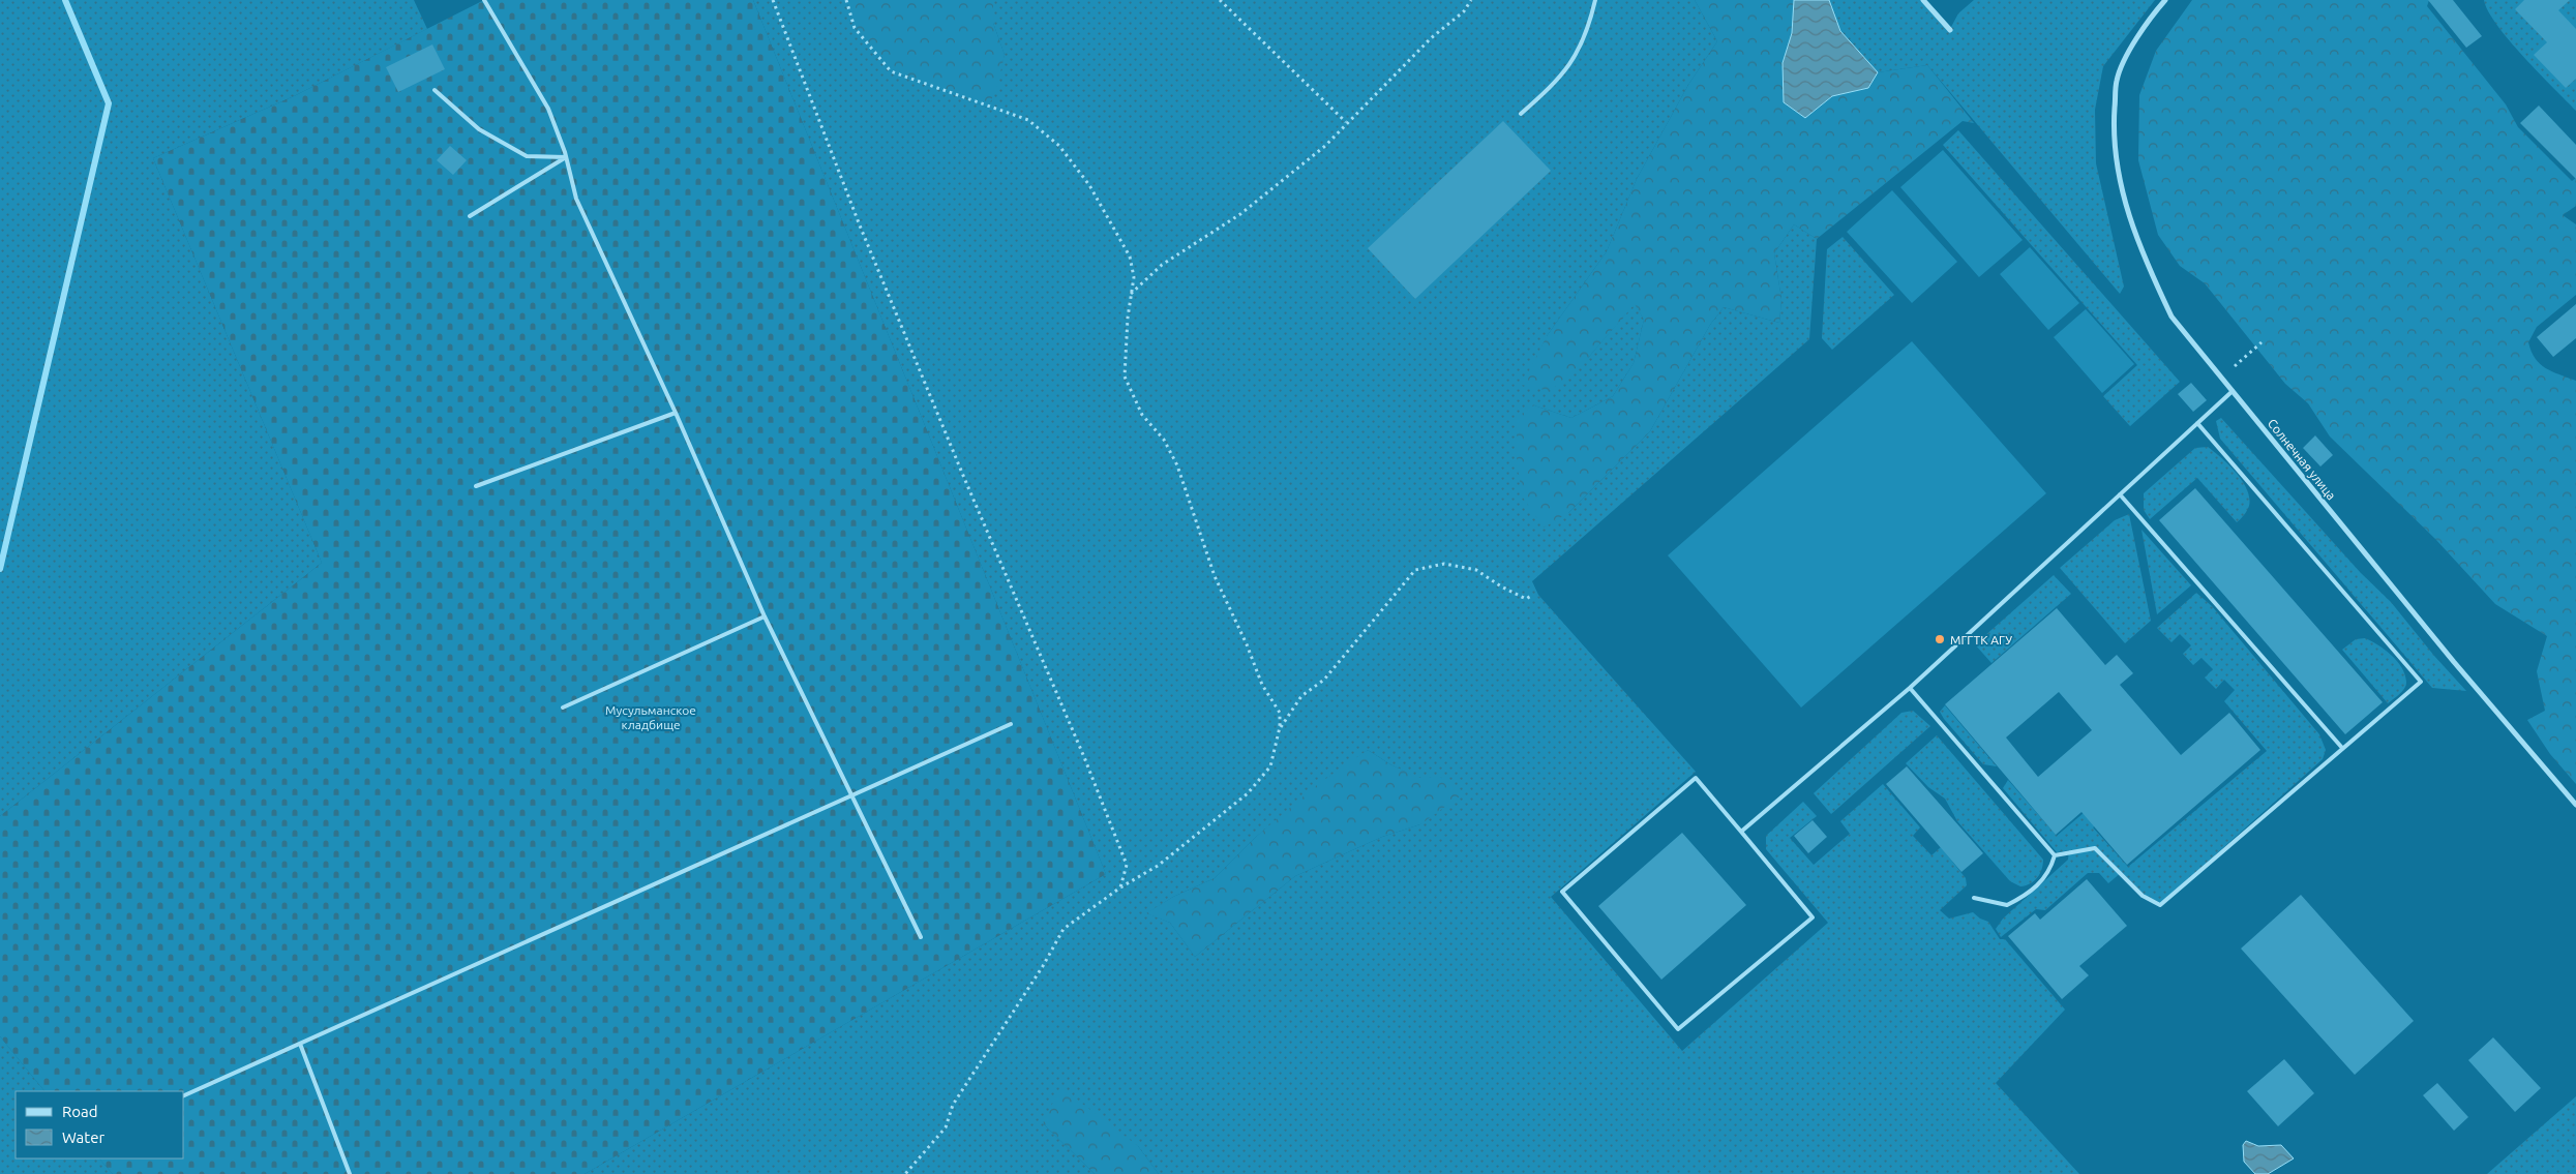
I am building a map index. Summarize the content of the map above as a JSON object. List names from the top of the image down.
{
  "streets": {
    "street": ["Солнечная улица"]
  },
  "parks": ["Мусульманское кладбище"],
  "places": ["МГГТК АГУ"],
  "legend": ["Road", "Water"]
}
